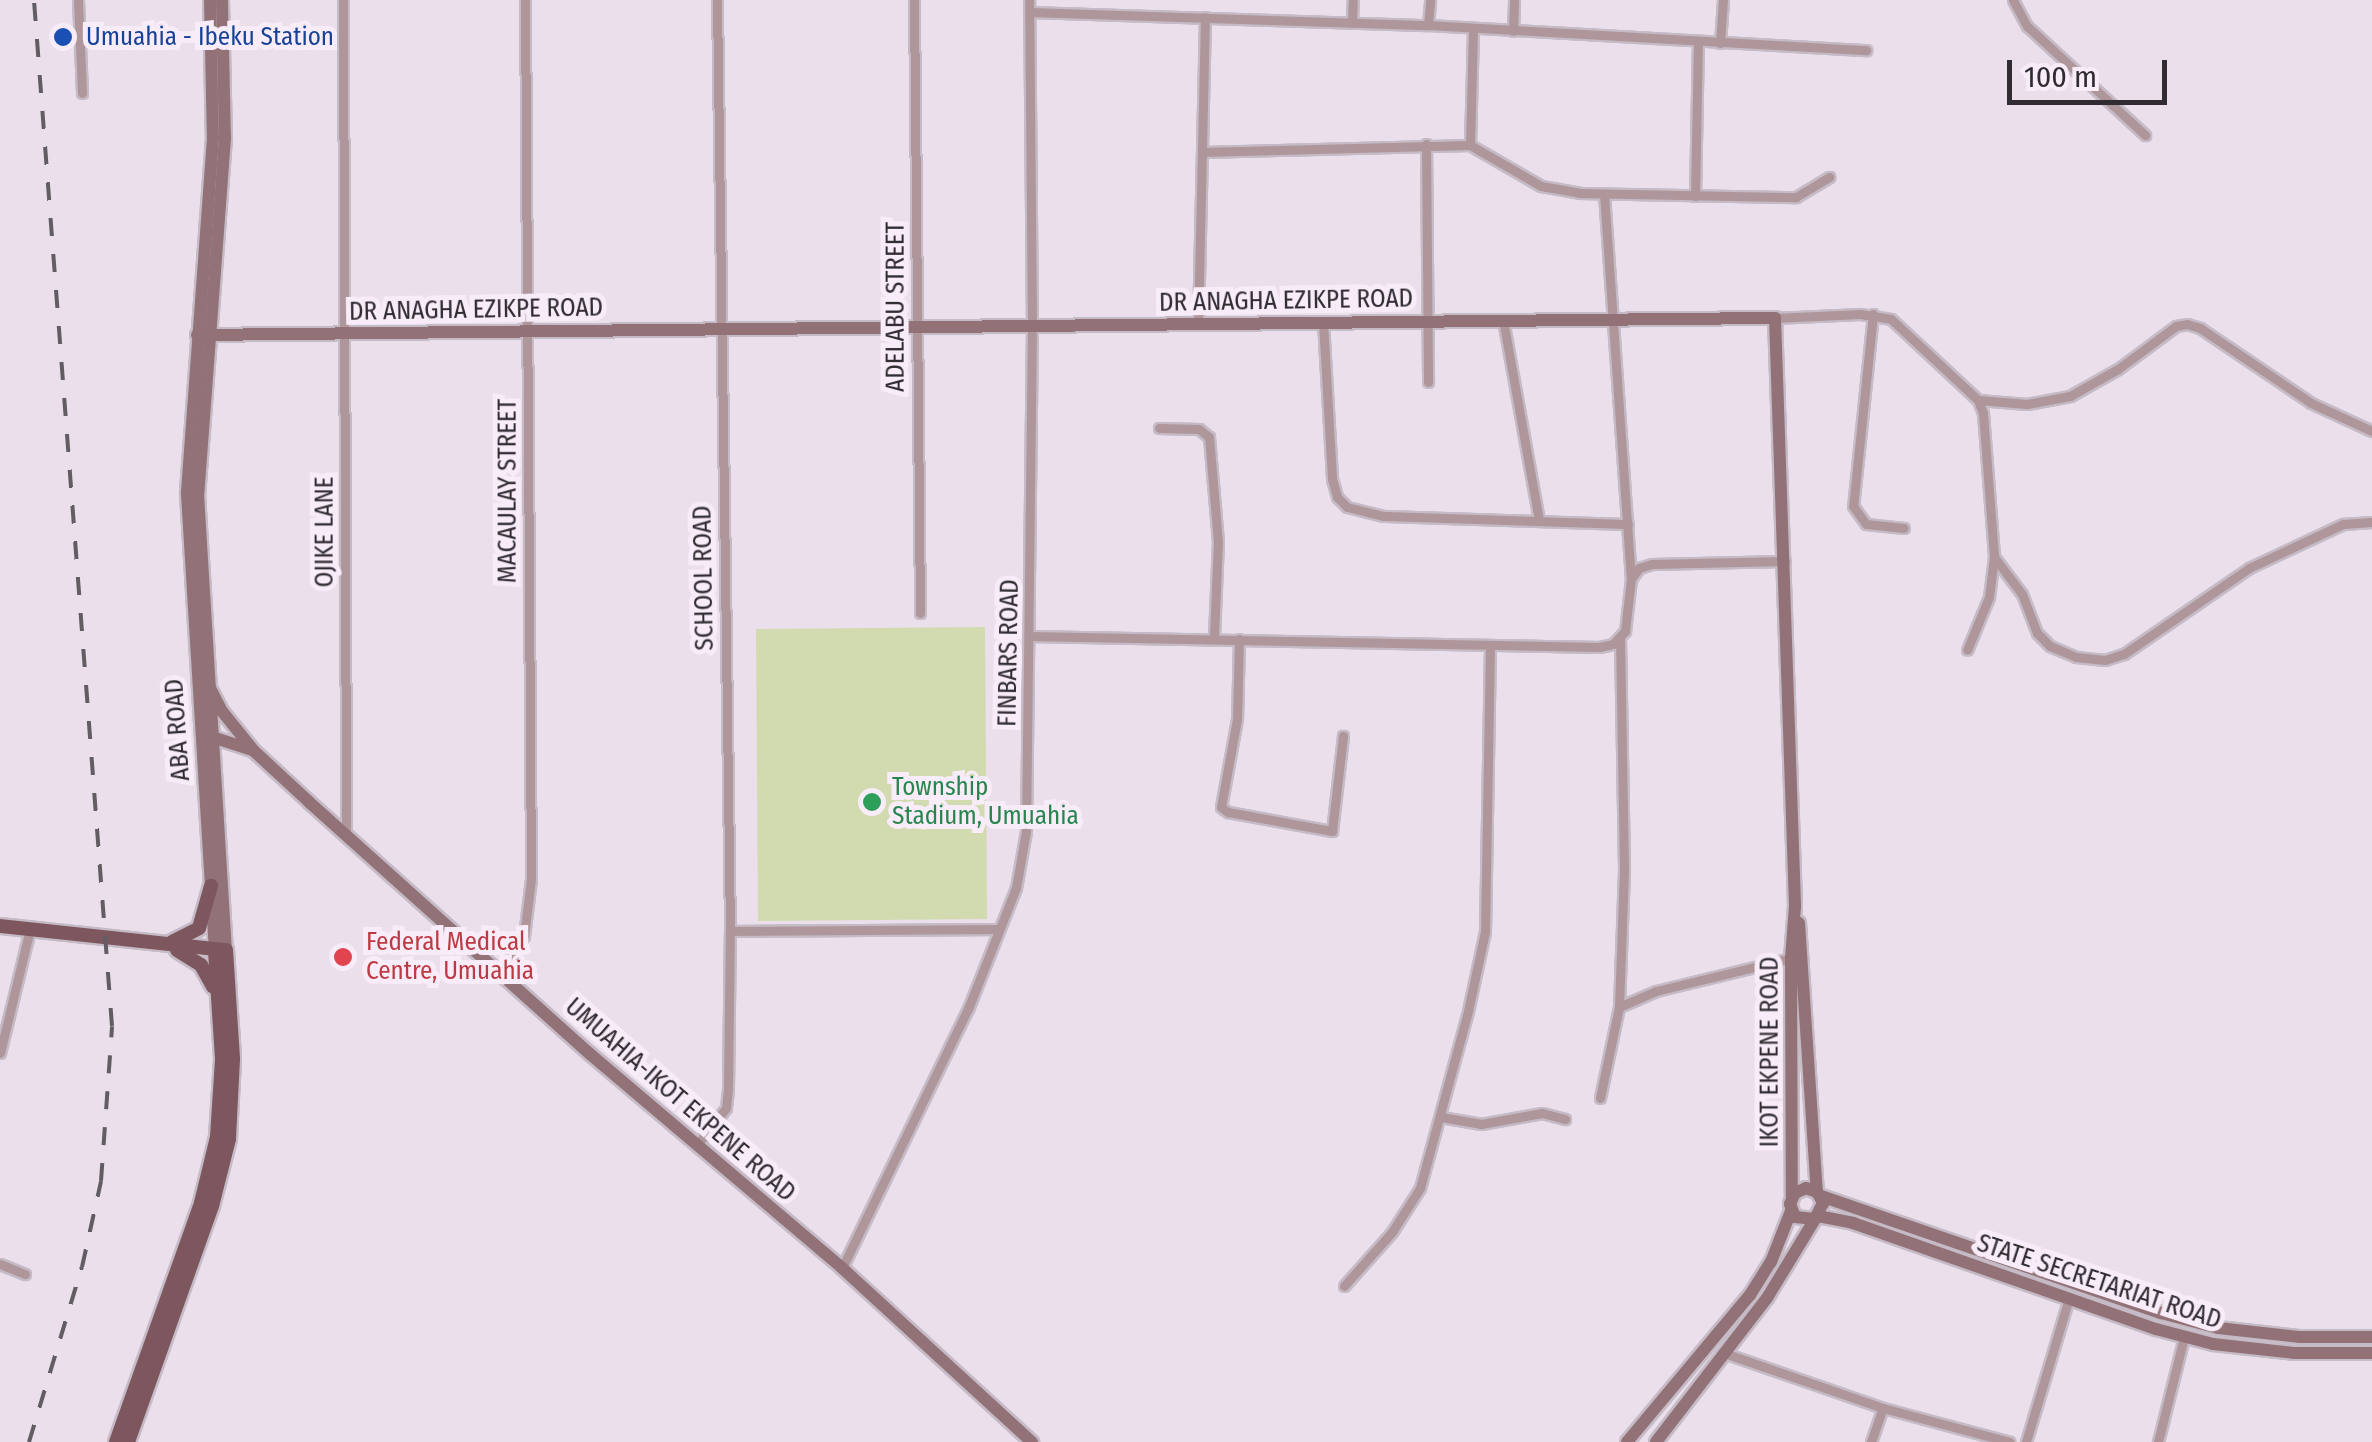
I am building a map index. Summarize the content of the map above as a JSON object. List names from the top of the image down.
{
  "streets": {
    "main road": ["ABA ROAD"],
    "street": [
      "DR ANAGHA EZIKPE ROAD",
      "ADELABU STREET",
      "MACAULAY STREET",
      "OJIKE LANE",
      "SCHOOL ROAD",
      "FINBARS ROAD",
      "IKOT EKPENE ROAD",
      "UMUAHIA-IKOT EKPENE ROAD",
      "STATE SECRETARIAT ROAD"
    ]
  },
  "crossings": [
    ["DR ANAGHA EZIKPE ROAD", "ADELABU STREET"],
    ["DR ANAGHA EZIKPE ROAD", "MACAULAY STREET"],
    ["DR ANAGHA EZIKPE ROAD", "OJIKE LANE"],
    ["DR ANAGHA EZIKPE ROAD", "SCHOOL ROAD"],
    ["DR ANAGHA EZIKPE ROAD", "FINBARS ROAD"],
    ["DR ANAGHA EZIKPE ROAD", "ABA ROAD"],
    ["MACAULAY STREET", "UMUAHIA-IKOT EKPENE ROAD"],
    ["OJIKE LANE", "UMUAHIA-IKOT EKPENE ROAD"],
    ["SCHOOL ROAD", "UMUAHIA-IKOT EKPENE ROAD"],
    ["FINBARS ROAD", "UMUAHIA-IKOT EKPENE ROAD"],
    ["IKOT EKPENE ROAD", "STATE SECRETARIAT ROAD"]
  ],
  "places": ["Umuahia - Ibeku Station", "Township Stadium, Umuahia", "Federal Medical Centre, Umuahia"],
  "scale_bar": "100 m"
}
